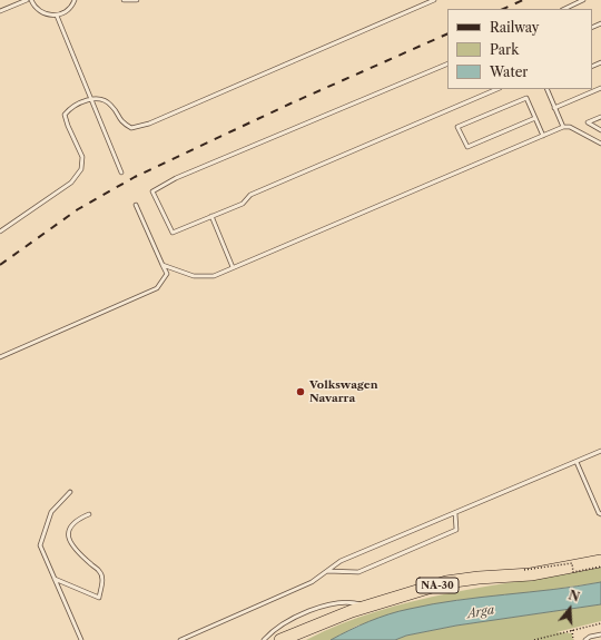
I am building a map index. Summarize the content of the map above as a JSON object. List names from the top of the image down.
{
  "streets": {
    "highway": ["NA-30"]
  },
  "water": ["Arga"],
  "places": ["Volkswagen Navarra"],
  "legend": ["Railway", "Park", "Water"],
  "north": "top"
}
